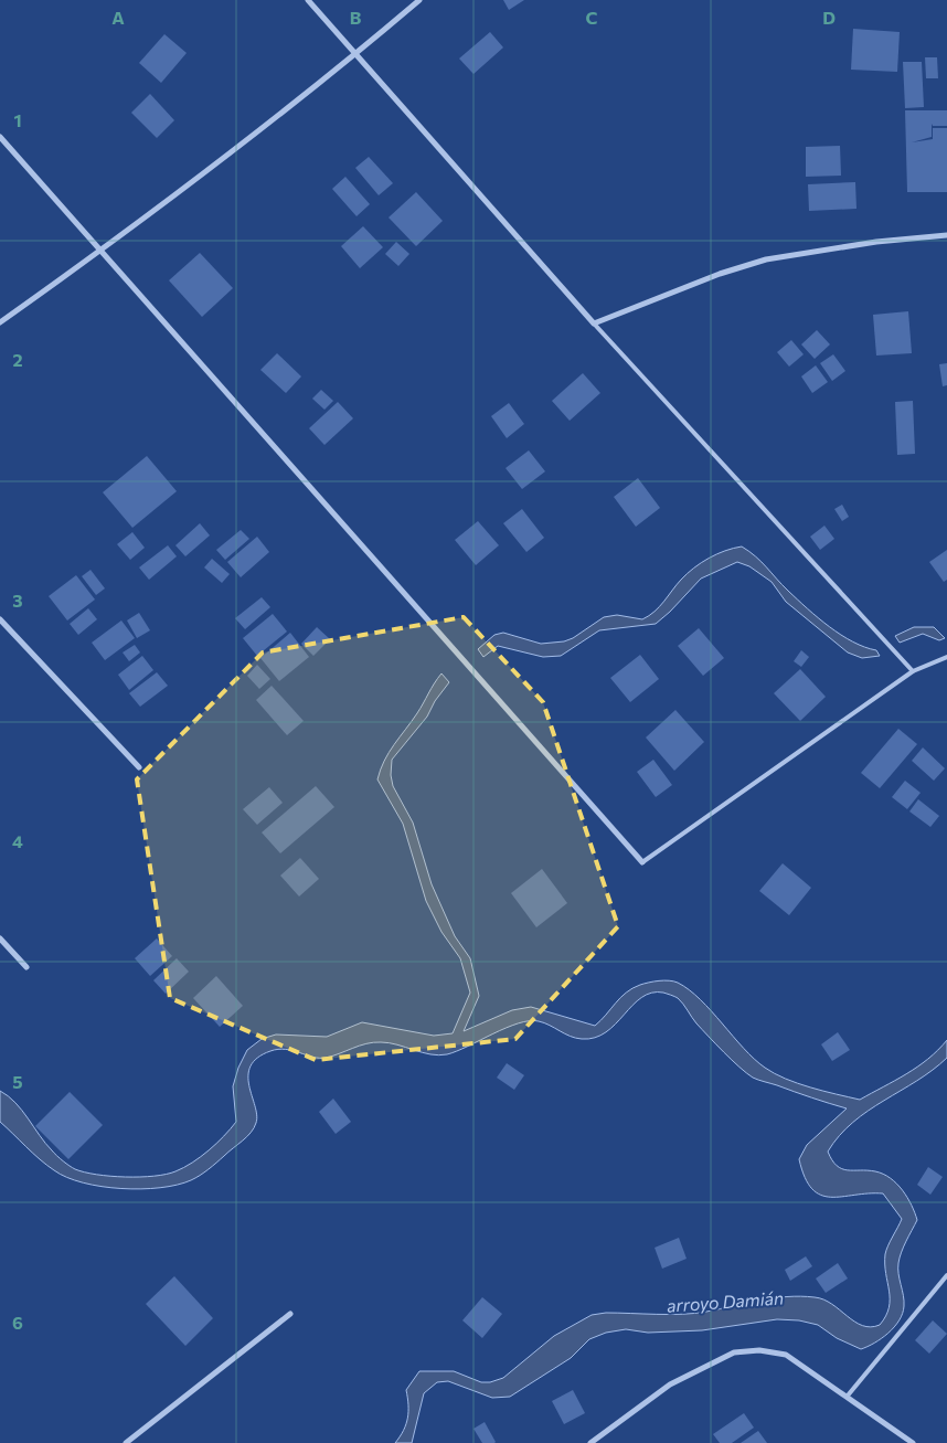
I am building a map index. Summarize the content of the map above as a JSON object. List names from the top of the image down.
{
  "water": ["arroyo Damián"],
  "grid": {
    "columns": [
      "A",
      "B",
      "C",
      "D"
    ],
    "rows": [
      "1",
      "2",
      "3",
      "4",
      "5",
      "6"
    ]
  }
}
